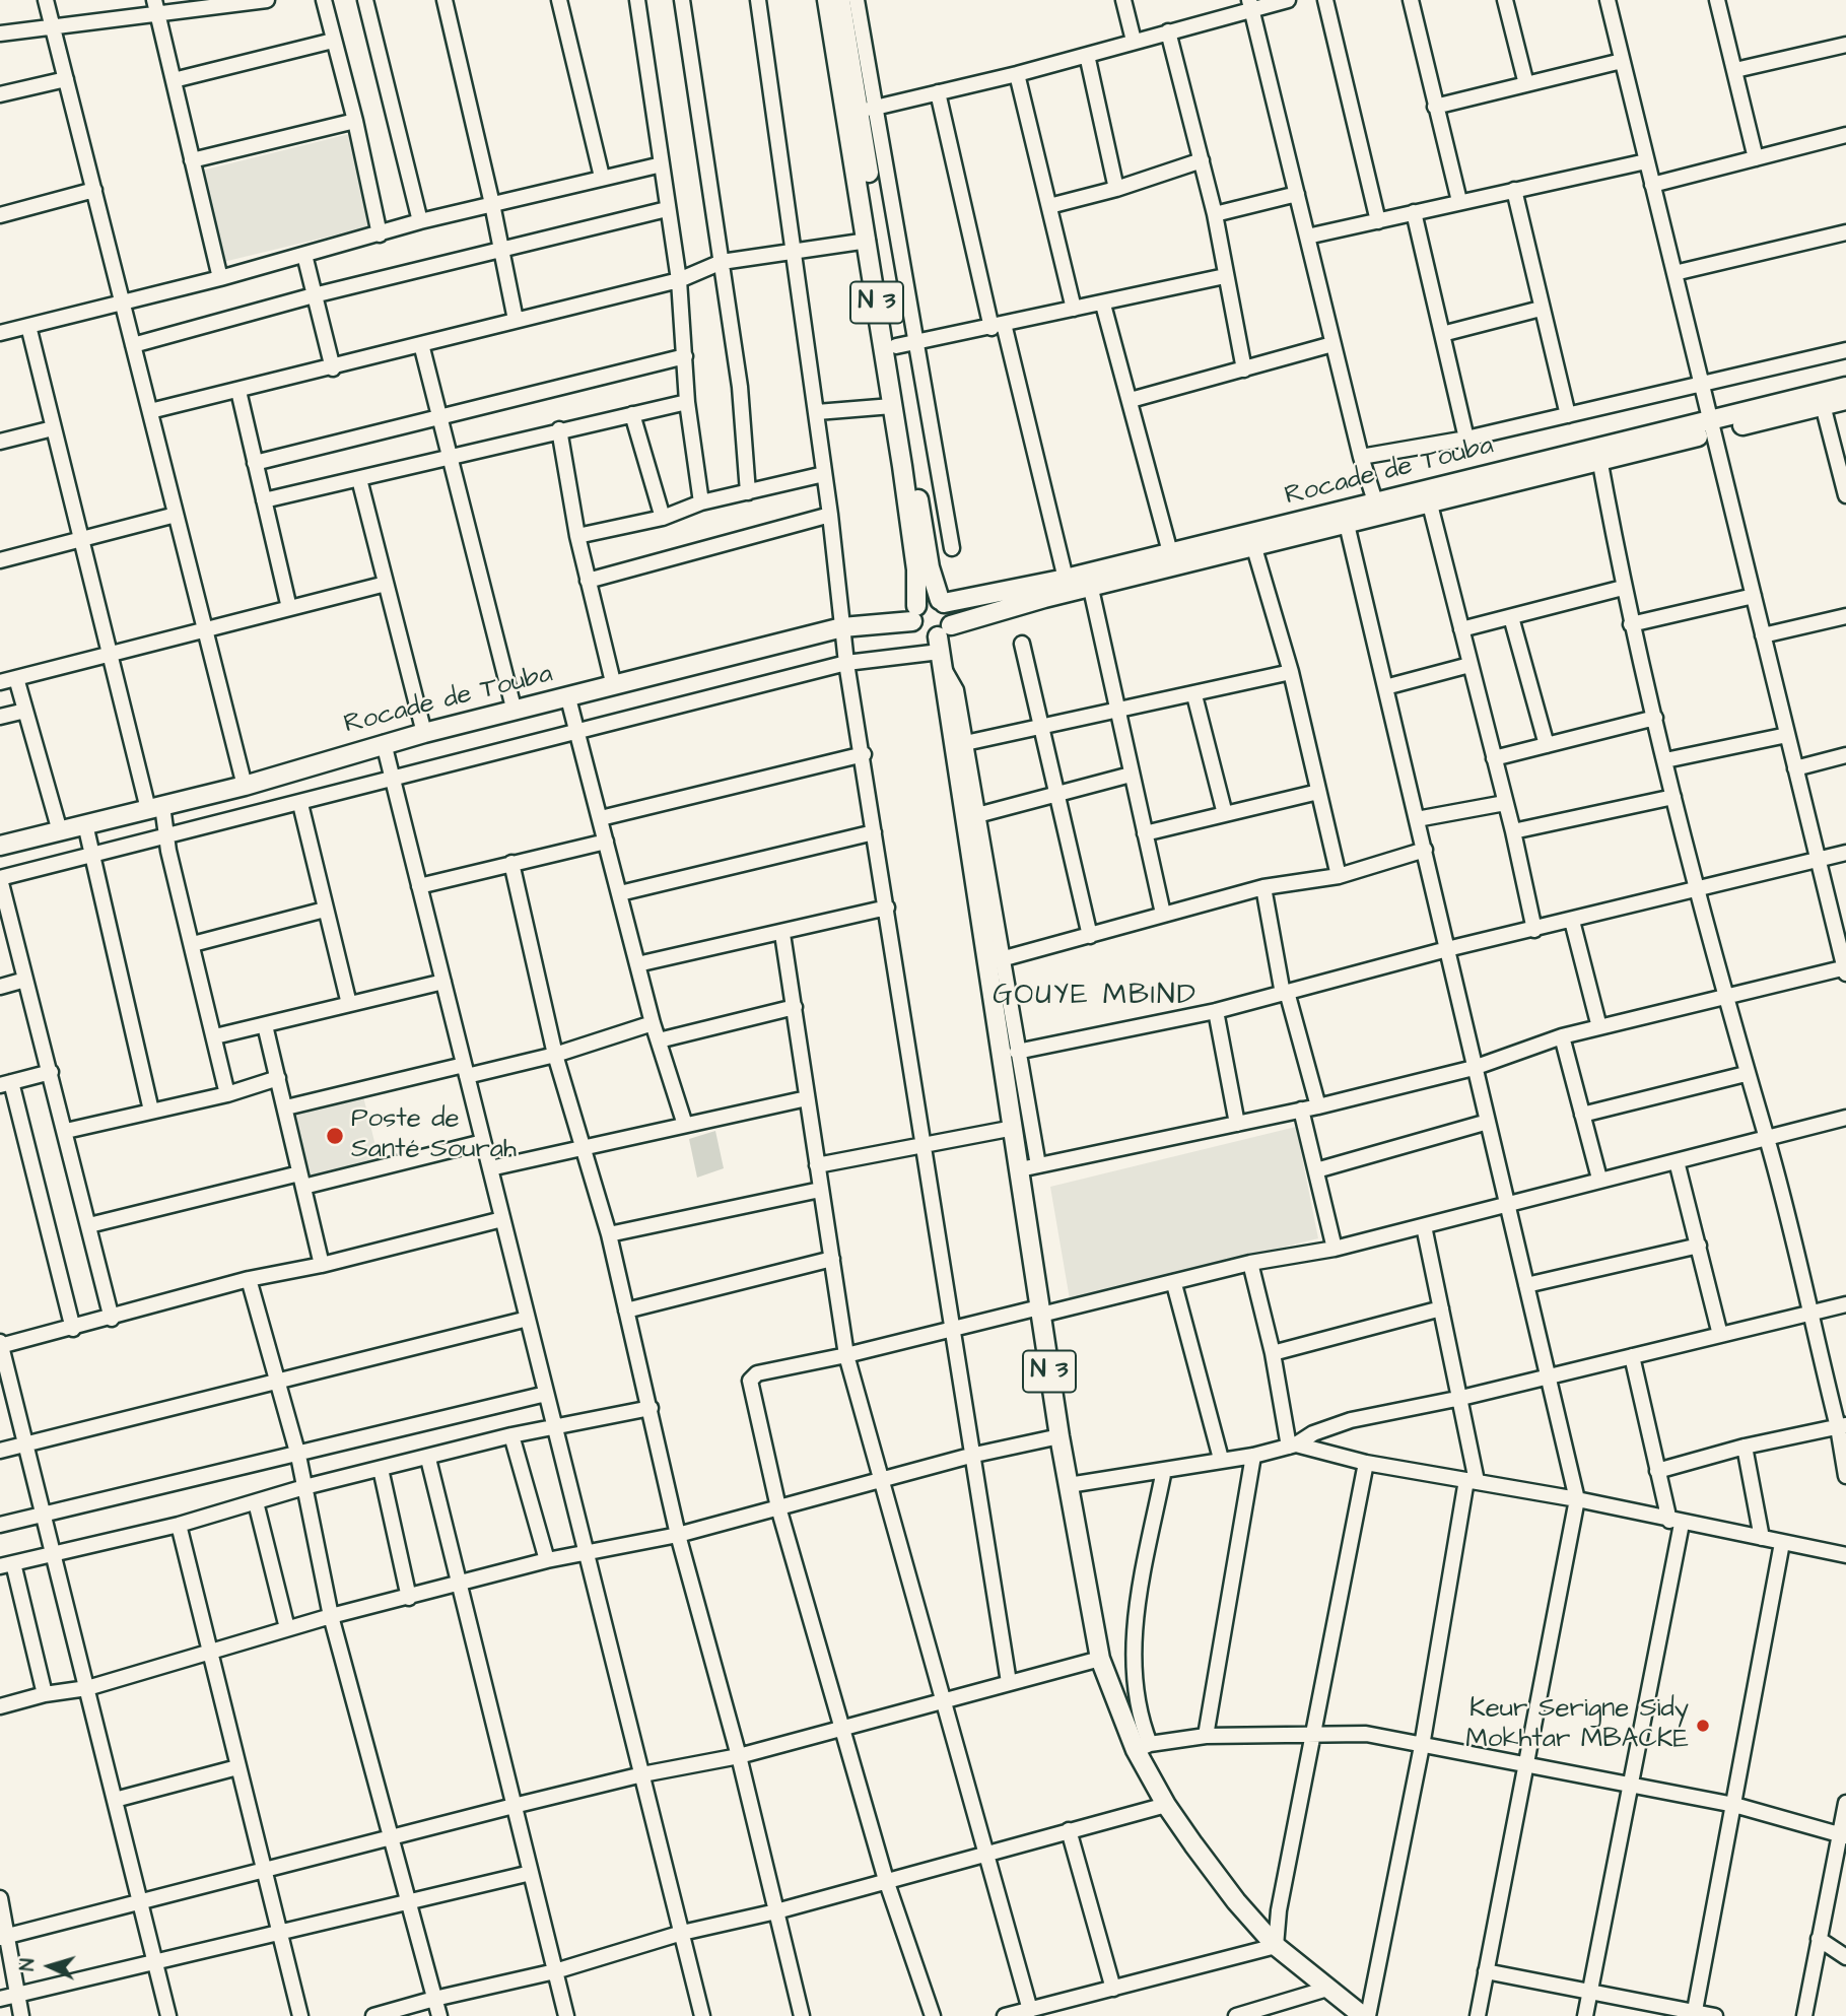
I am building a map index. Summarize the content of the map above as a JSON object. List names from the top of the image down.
{
  "streets": {
    "main road": ["N 3", "Rocade de Touba"]
  },
  "crossings": [
    ["N 3", "Rocade de Touba"]
  ],
  "districts": ["GOUYE MBIND"],
  "places": ["Poste de Santé Sourah", "Keur Serigne Sidy Mokhtar MBACKE"],
  "north": "left"
}
